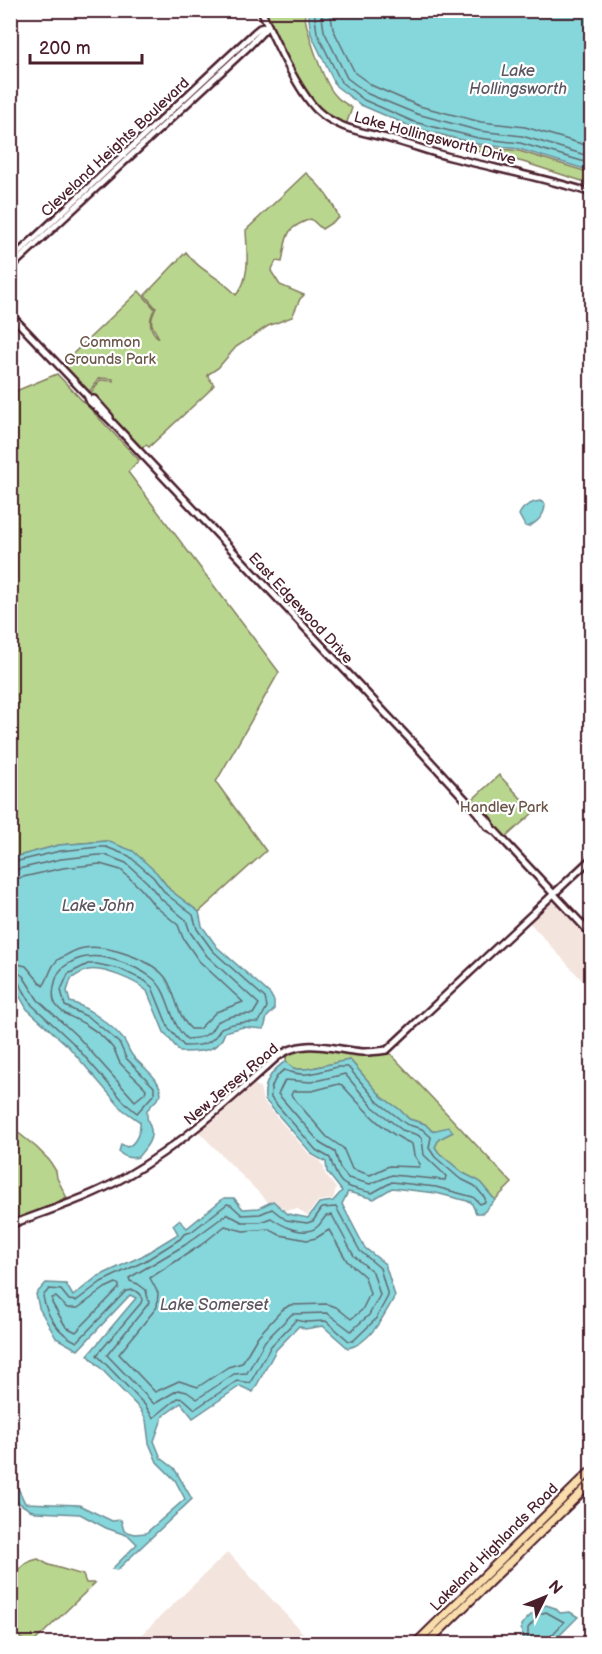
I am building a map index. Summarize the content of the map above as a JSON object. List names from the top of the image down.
{
  "streets": {
    "main road": ["Lakeland Highlands Road"],
    "street": [
      "Lake Hollingsworth Drive",
      "Cleveland Heights Boulevard",
      "East Edgewood Drive",
      "New Jersey Road"
    ]
  },
  "crossings": [
    ["Lake Hollingsworth Drive", "Cleveland Heights Boulevard"],
    ["East Edgewood Drive", "New Jersey Road"]
  ],
  "water": ["Lake Hollingsworth", "Lake John", "Lake Somerset"],
  "parks": ["Common Grounds Park", "Handley Park"],
  "scale_bar": "200 m",
  "north": "top right"
}
